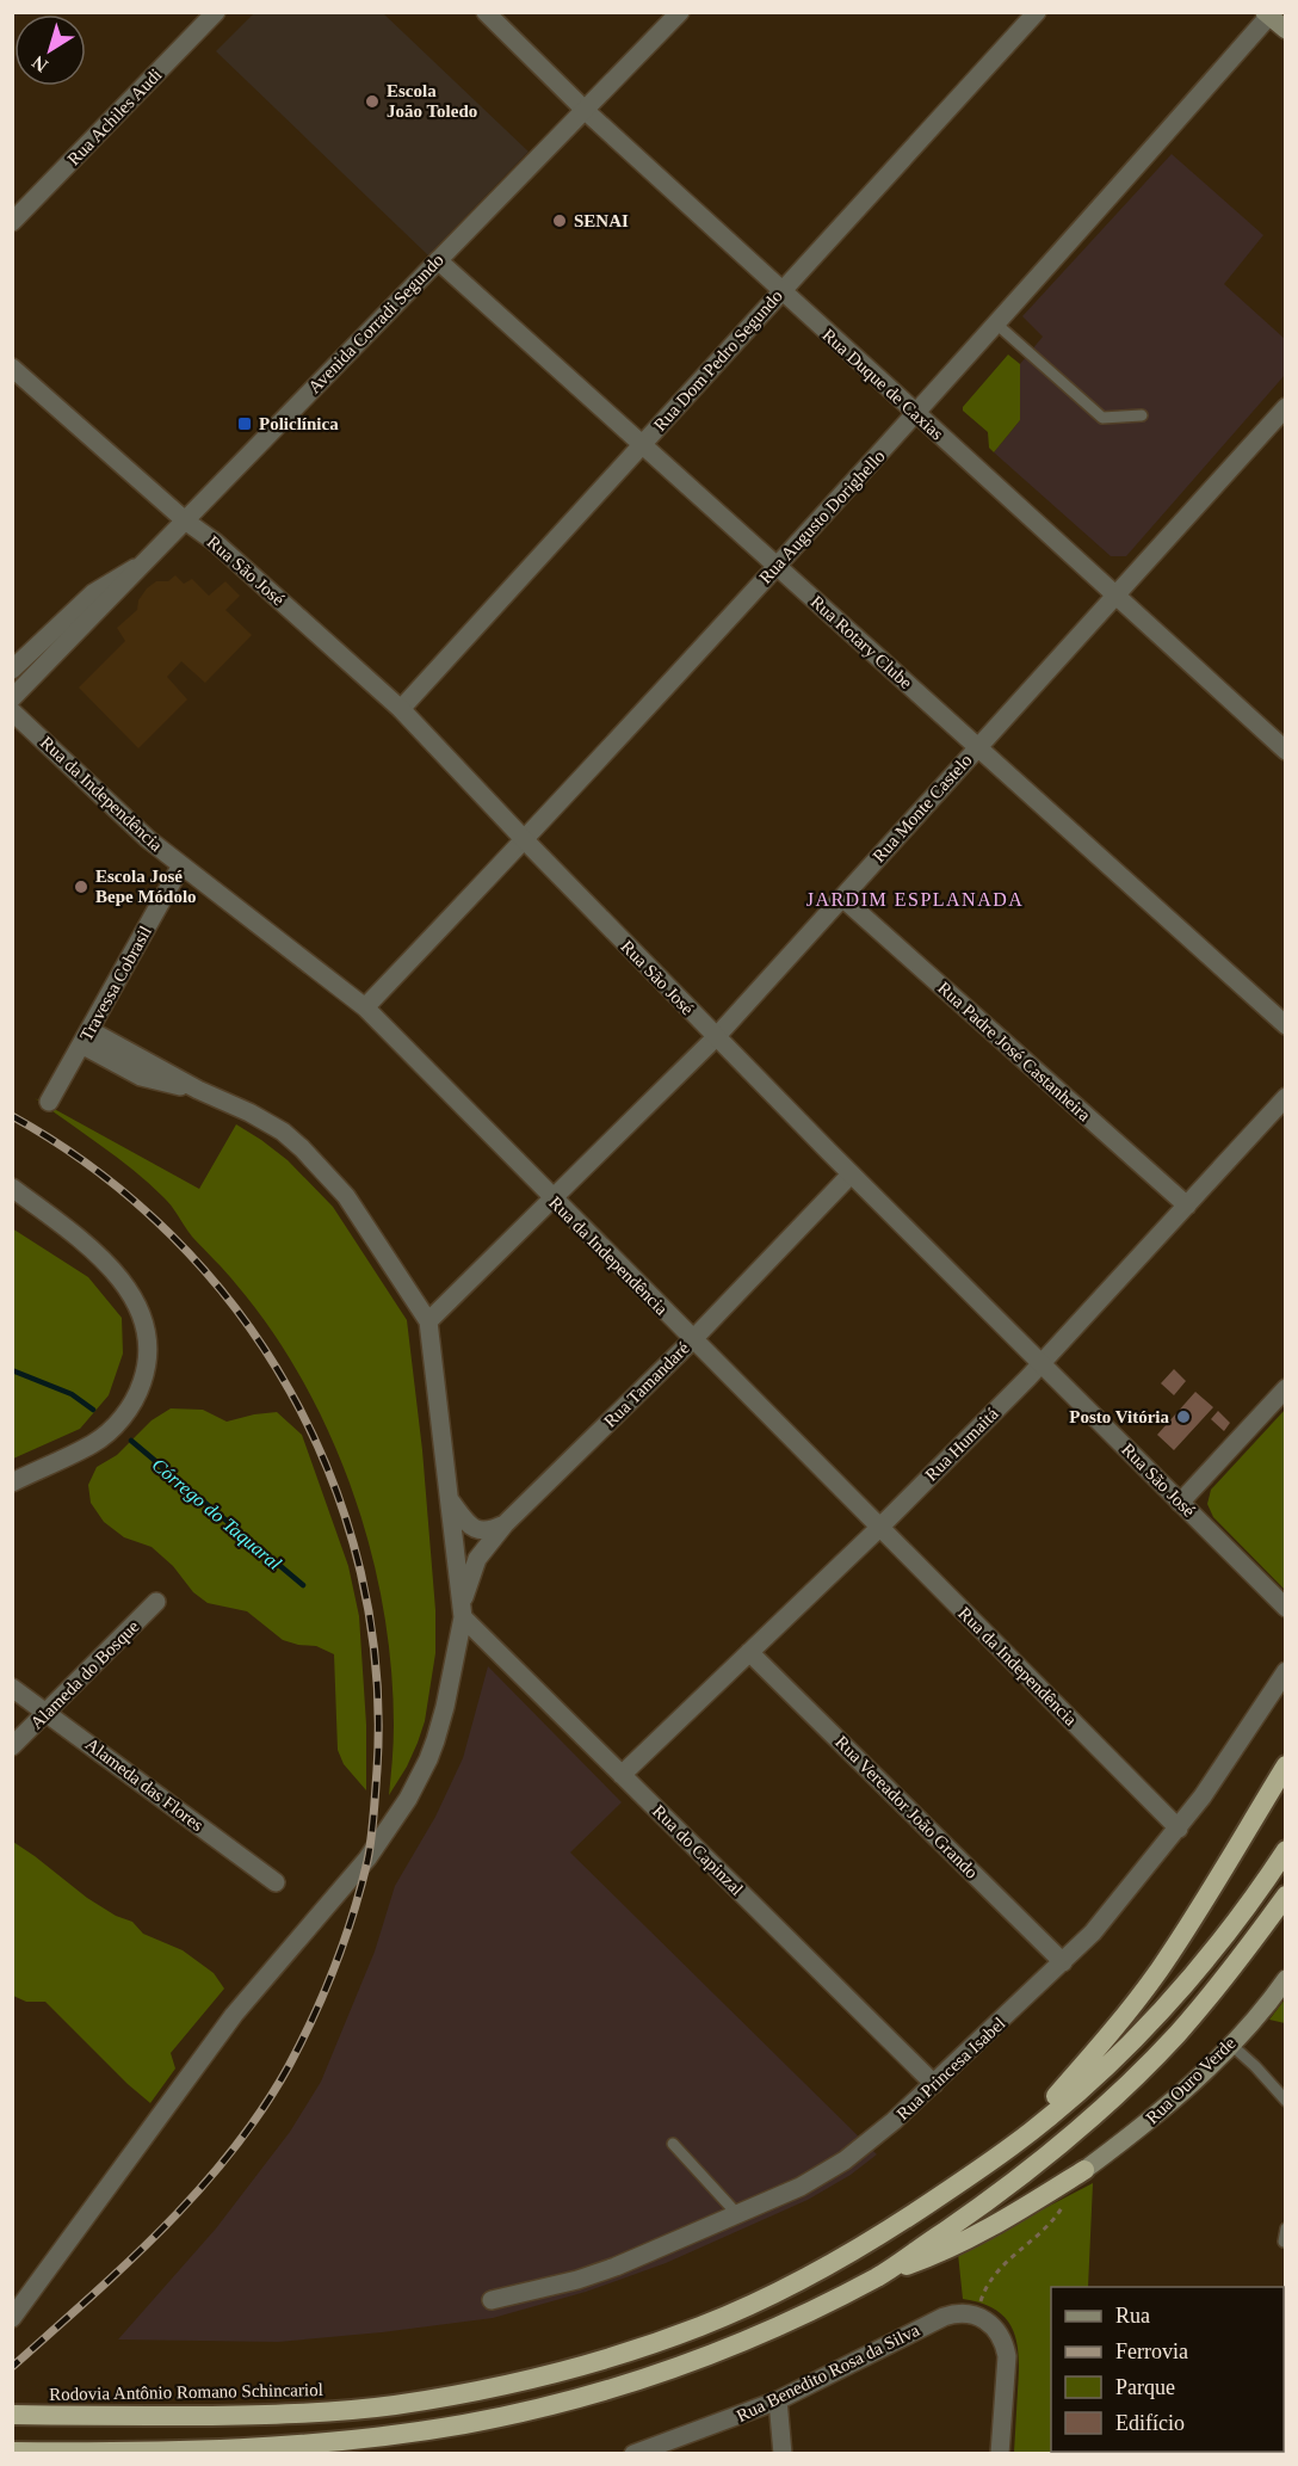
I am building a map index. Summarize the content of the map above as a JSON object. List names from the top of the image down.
{
  "streets": {
    "highway": ["Rodovia Antônio Romano Schincariol"],
    "main road": ["Rua Ouro Verde"],
    "street": [
      "Rua Achiles Audi",
      "Avenida Corradi Segundo",
      "Rua Dom Pedro Segundo",
      "Rua Duque de Caxias",
      "Rua Augusto Dorighello",
      "Rua São José",
      "Rua Rotary Clube",
      "Rua da Independência",
      "Rua Monte Castelo",
      "Travessa Cobrasil",
      "Rua Padre José Castanheira",
      "Rua Tamandaré",
      "Rua Humaitá",
      "Alameda do Bosque",
      "Alameda das Flores",
      "Rua Vereador João Grando",
      "Rua do Capinzal",
      "Rua Princesa Isabel",
      "Rua Benedito Rosa da Silva"
    ]
  },
  "crossings": [
    ["Avenida Corradi Segundo", "Rua Duque de Caxias"],
    ["Avenida Corradi Segundo", "Rua São José"],
    ["Avenida Corradi Segundo", "Rua Rotary Clube"],
    ["Rua Dom Pedro Segundo", "Rua Duque de Caxias"],
    ["Rua Dom Pedro Segundo", "Rua São José"],
    ["Rua Dom Pedro Segundo", "Rua Rotary Clube"],
    ["Rua Duque de Caxias", "Rua Augusto Dorighello"],
    ["Rua Duque de Caxias", "Rua Monte Castelo"],
    ["Rua Augusto Dorighello", "Rua São José"],
    ["Rua Augusto Dorighello", "Rua Rotary Clube"],
    ["Rua Augusto Dorighello", "Rua da Independência"],
    ["Rua São José", "Rua Monte Castelo"],
    ["Rua São José", "Rua Tamandaré"],
    ["Rua São José", "Rua Humaitá"],
    ["Rua Rotary Clube", "Rua Monte Castelo"],
    ["Rua da Independência", "Rua Monte Castelo"],
    ["Rua da Independência", "Travessa Cobrasil"],
    ["Rua da Independência", "Rua Tamandaré"],
    ["Rua da Independência", "Rua Humaitá"],
    ["Rua da Independência", "Rua Princesa Isabel"],
    ["Rua Monte Castelo", "Rua Padre José Castanheira"],
    ["Rua Padre José Castanheira", "Rua Humaitá"],
    ["Rua Tamandaré", "Rua do Capinzal"],
    ["Rua Humaitá", "Rua Vereador João Grando"],
    ["Rua Humaitá", "Rua do Capinzal"],
    ["Alameda do Bosque", "Alameda das Flores"],
    ["Rua Vereador João Grando", "Rua Princesa Isabel"],
    ["Rua do Capinzal", "Rua Princesa Isabel"]
  ],
  "districts": ["JARDIM ESPLANADA"],
  "water": ["Córrego do Taquaral"],
  "places": {
    "other": [
      "Escola João Toledo",
      "SENAI",
      "Escola José Bepe Módolo",
      "Posto Vitória"
    ],
    "transit": ["Policlínica"]
  },
  "legend": [
    "Rua",
    "Ferrovia",
    "Parque",
    "Edifício"
  ],
  "north": "bottom left"
}
